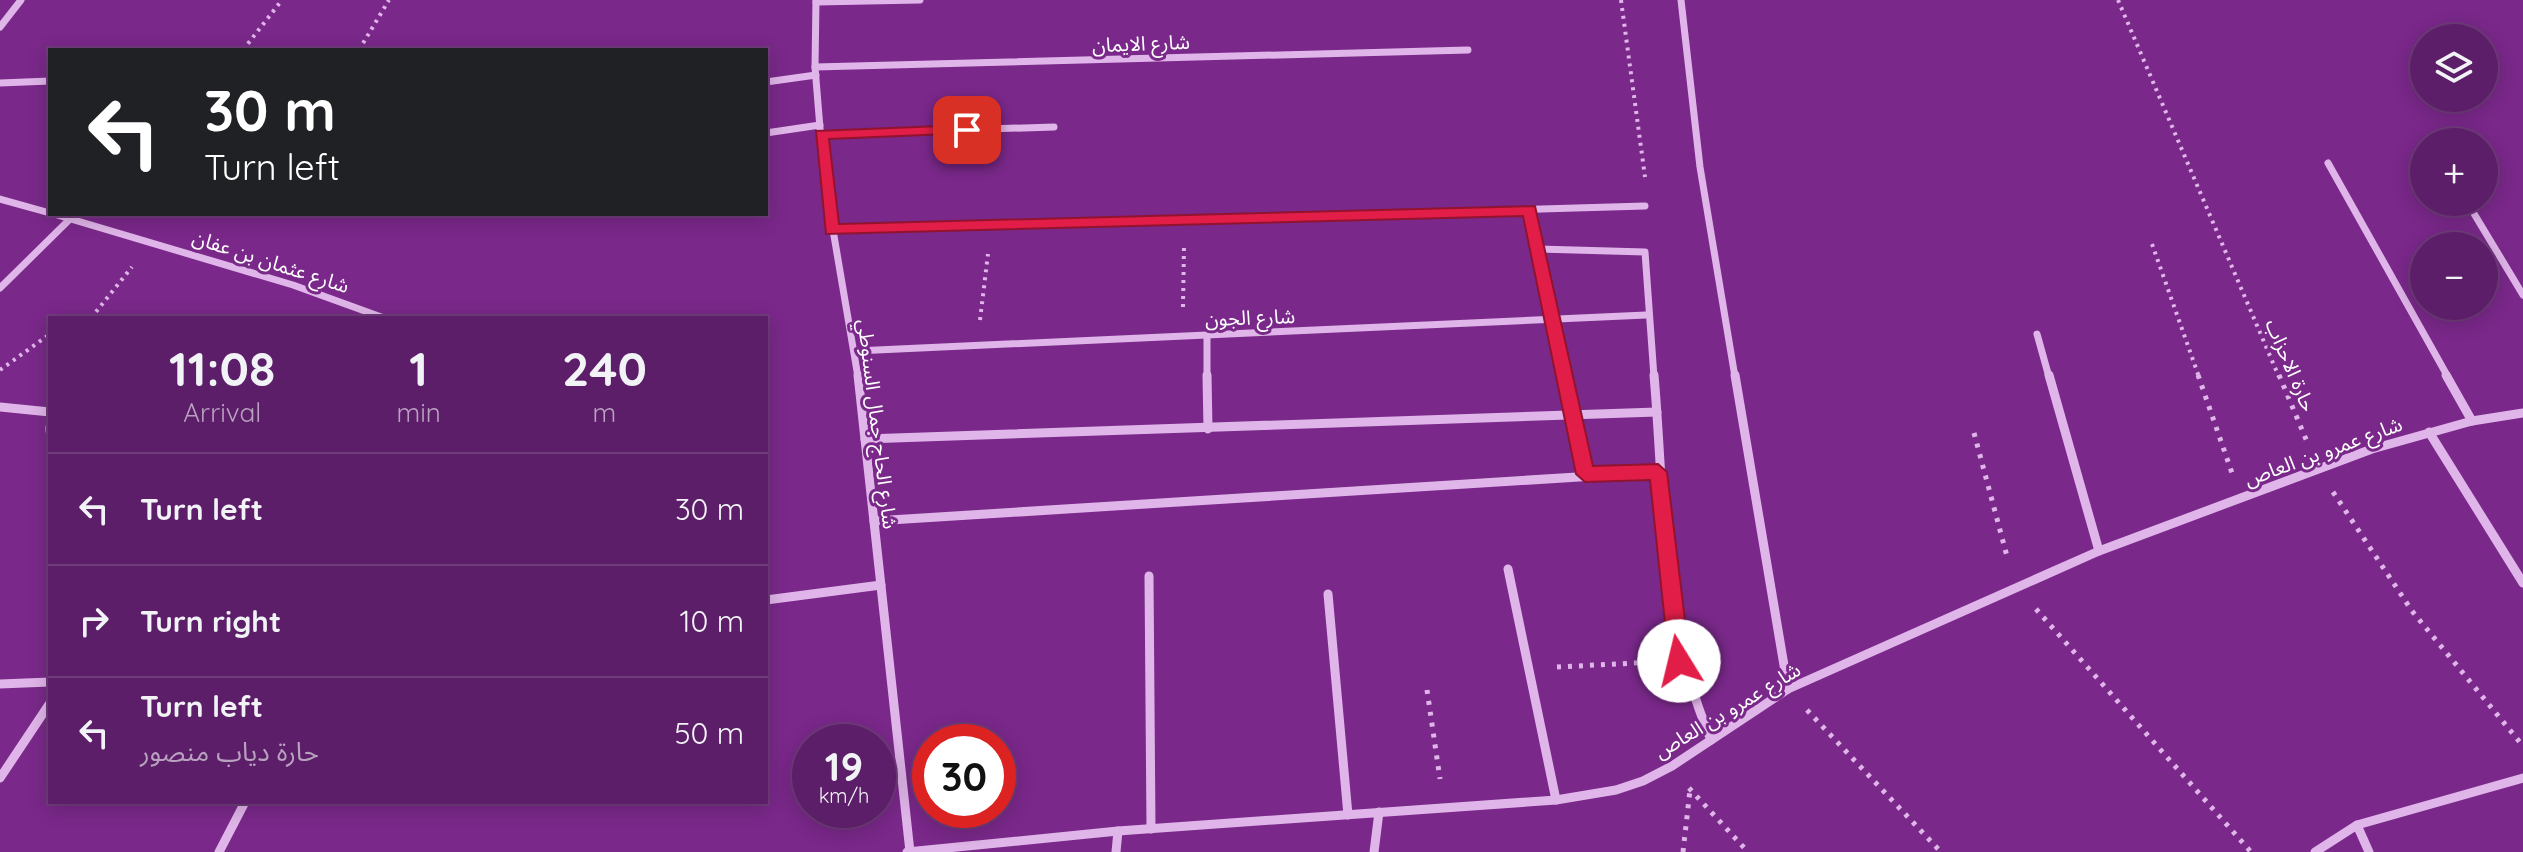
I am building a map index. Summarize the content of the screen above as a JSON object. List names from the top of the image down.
{
  "streets": {
    "street": [
      "شارع الايمان",
      "شارع عثمان بن عفان",
      "شارع الجون",
      "شارع الحاج جمال السنوطي",
      "شارع عمرو بن العاص"
    ],
    "path": ["حارة الاحزاب"]
  },
  "crossings": [
    ["شارع الايمان", "شارع الحاج جمال السنوطي"],
    ["شارع الجون", "شارع الحاج جمال السنوطي"],
    ["حارة الاحزاب", "شارع عمرو بن العاص"],
    ["شارع الحاج جمال السنوطي", "شارع عمرو بن العاص"]
  ],
  "page": {
    "map_buttons": ["+", "−"],
    "turn": ["30 m", "Turn left"],
    "eta": [
      "11:08",
      "Arrival",
      "1",
      "min",
      "240",
      "m"
    ],
    "list": [
      {
        "name": "Turn left",
        "value": "30 m"
      },
      {
        "name": "Turn right",
        "value": "10 m"
      },
      {
        "name": "Turn left",
        "note": "حارة دياب منصور",
        "value": "50 m"
      }
    ],
    "speed": "19 km/h",
    "limit": "30"
  }
}
